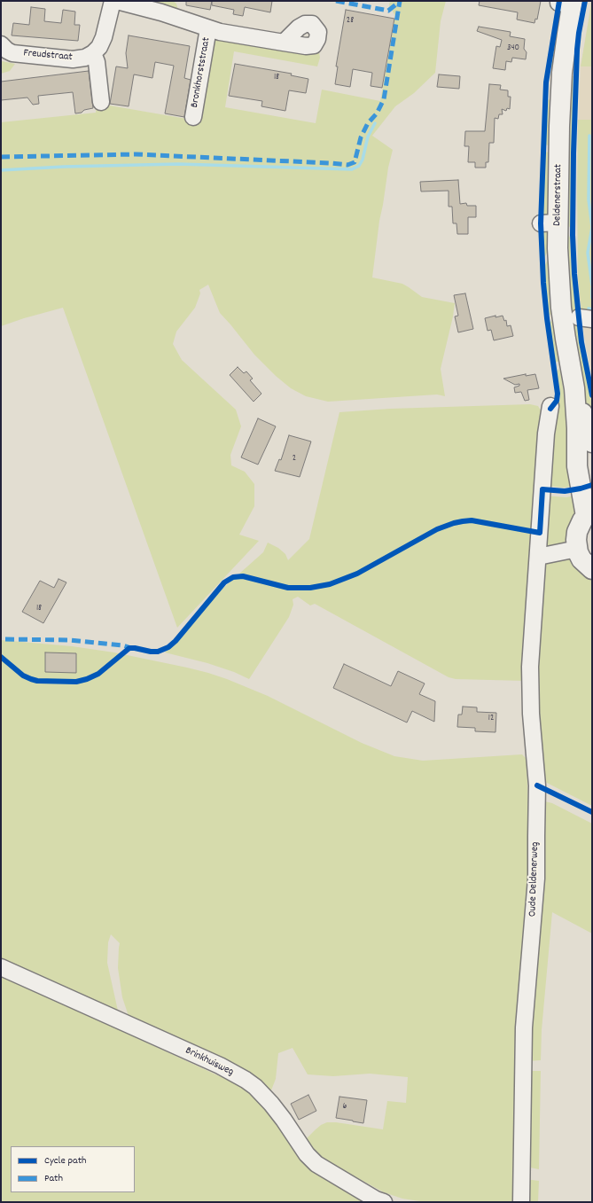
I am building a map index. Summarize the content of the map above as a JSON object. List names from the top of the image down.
{
  "streets": {
    "main road": ["Deldenerstraat"],
    "street": [
      "Freudstraat",
      "Bronkhorststraat",
      "Oude Deldenerweg",
      "Brinkhuisweg"
    ]
  },
  "house_numbers": [
    "28",
    "340",
    "18",
    "2",
    "18",
    "12",
    "6"
  ],
  "legend": ["Cycle path", "Path"]
}
